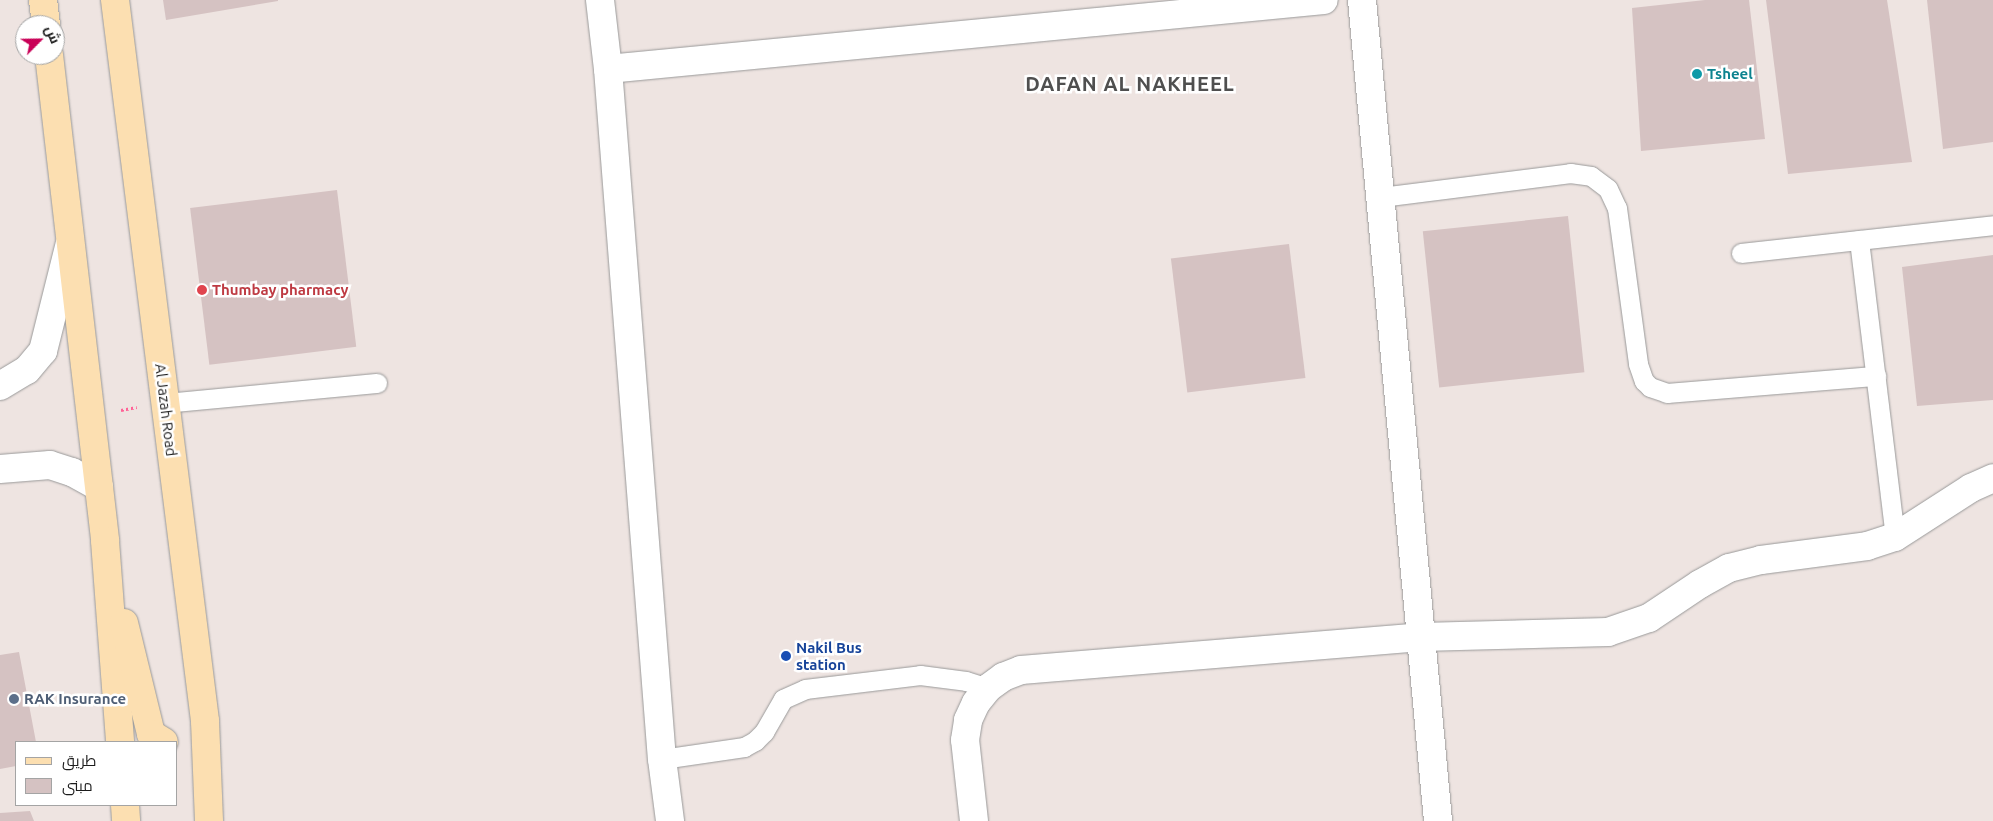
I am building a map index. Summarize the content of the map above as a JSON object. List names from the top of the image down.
{
  "streets": {
    "main road": ["Al Jazah Road"]
  },
  "districts": ["DAFAN AL NAKHEEL"],
  "places": [
    "Tsheel",
    "Thumbay pharmacy",
    "Nakil Bus station",
    "RAK Insurance"
  ],
  "legend": ["طريق", "مبنى"],
  "north": "top right"
}
